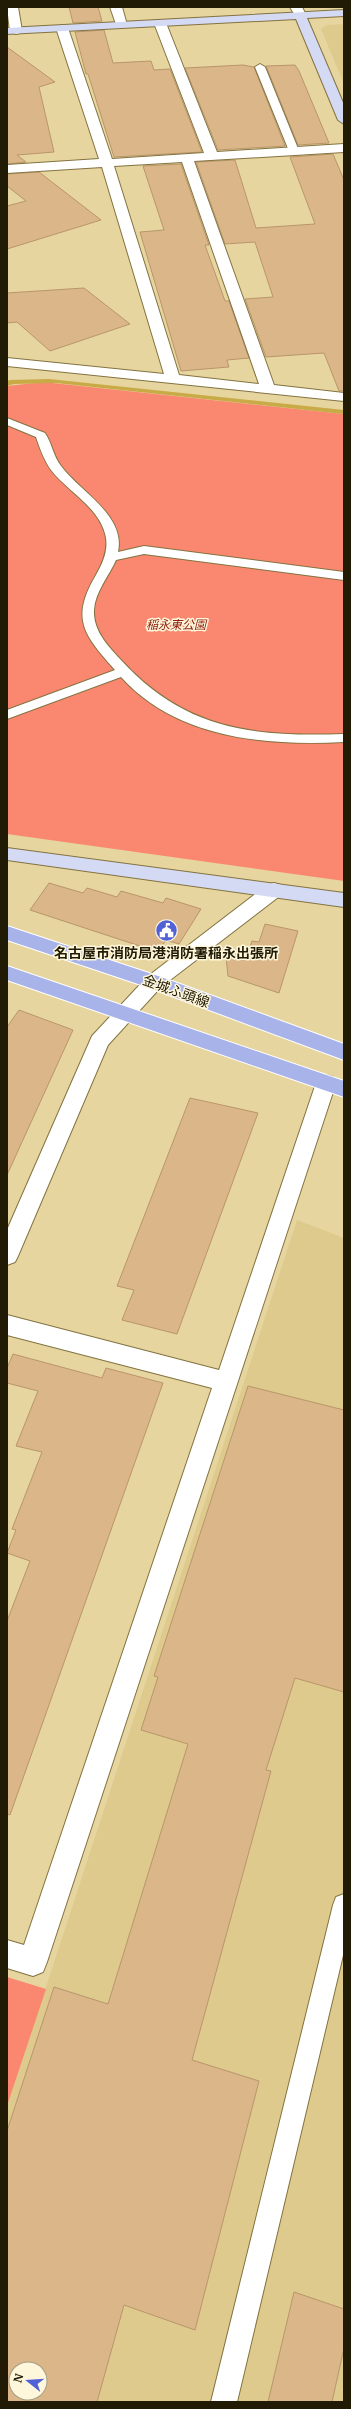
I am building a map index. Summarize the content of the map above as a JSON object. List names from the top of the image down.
{
  "streets": {
    "main road": ["金城ふ頭線"]
  },
  "parks": ["稲永東公園"],
  "places": {
    "public building": ["名古屋市消防局港消防署稲永出張所"]
  },
  "north": "left"
}
